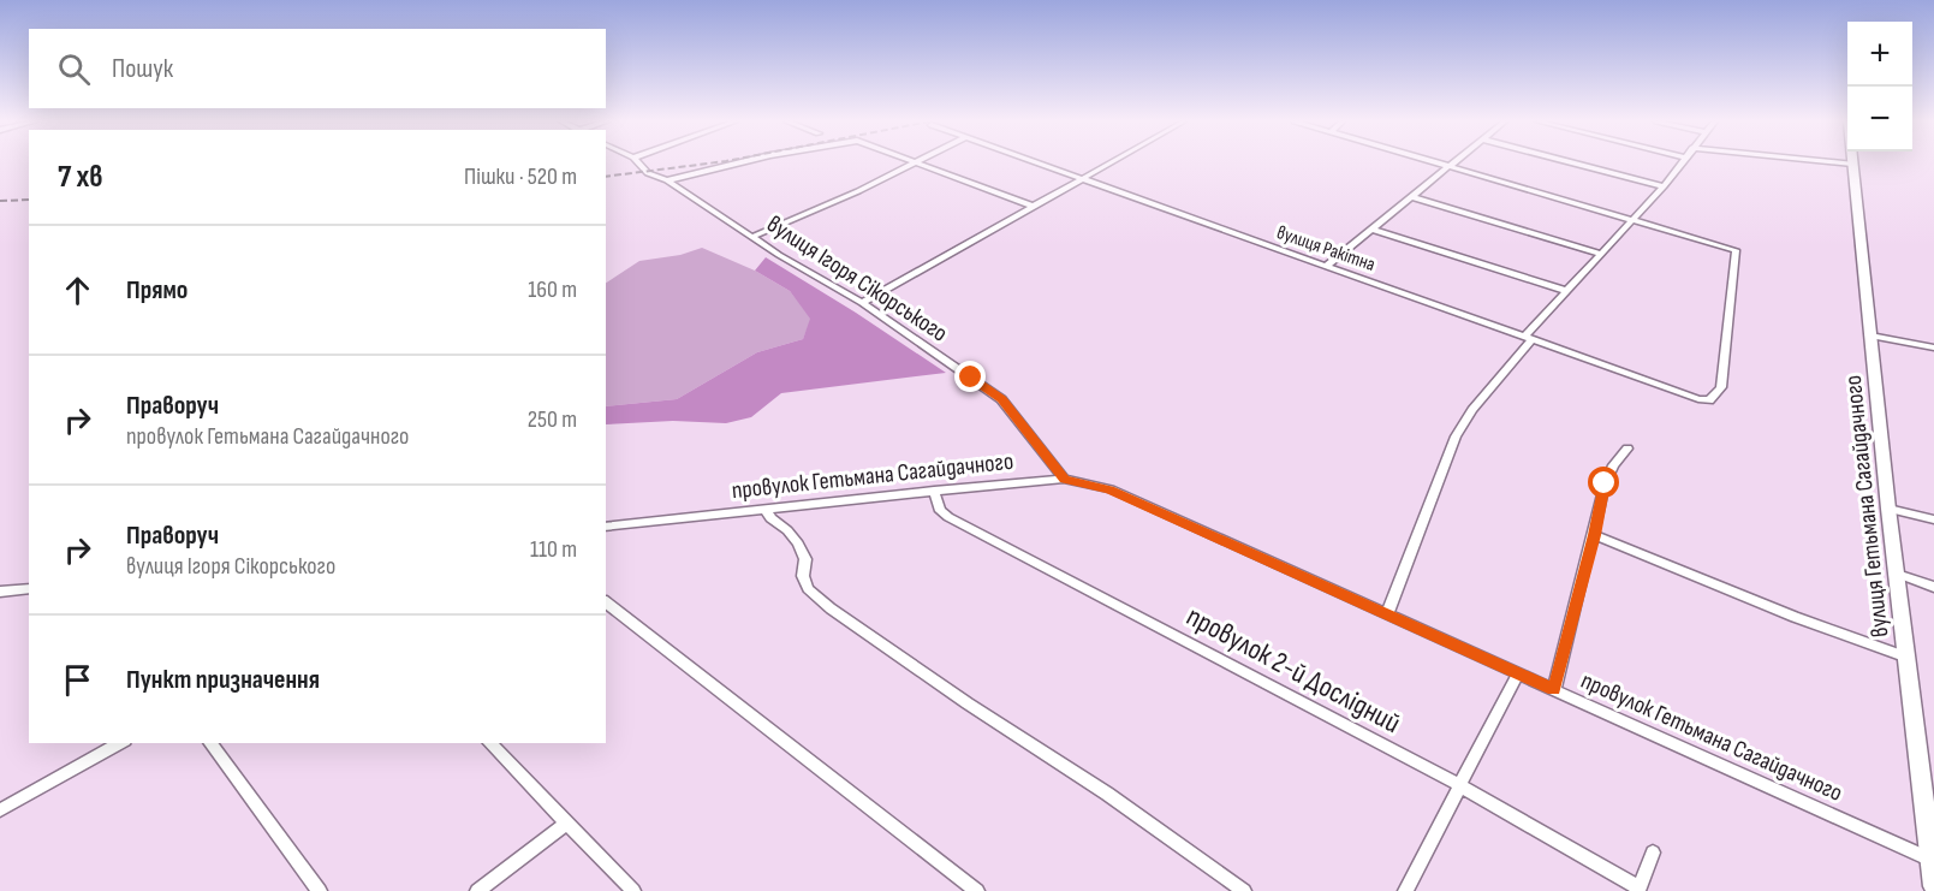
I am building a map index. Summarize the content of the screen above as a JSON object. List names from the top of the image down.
{
  "streets": {
    "main road": ["вулиця Гетьмана Сагайдачного"],
    "street": [
      "вулиця Ракітна",
      "вулиця Ігоря Сікорського",
      "провулок Гетьмана Сагайдачного",
      "провулок 2-й Дослідний"
    ]
  },
  "crossings": [
    ["вулиця Ігоря Сікорського", "провулок Гетьмана Сагайдачного"],
    ["провулок Гетьмана Сагайдачного", "вулиця Гетьмана Сагайдачного"],
    ["провулок Гетьмана Сагайдачного", "провулок 2-й Дослідний"]
  ],
  "page": {
    "map_buttons": ["+", "−"],
    "search": "Пошук",
    "heading": ["7 хв", "Пішки · 520 m"],
    "list": [
      ["Прямо", "160 m"],
      ["Праворуч", "провулок Гетьмана Сагайдачного", "250 m"],
      ["Праворуч", "вулиця Ігоря Сікорського", "110 m"],
      "Пункт призначення"
    ]
  }
}
